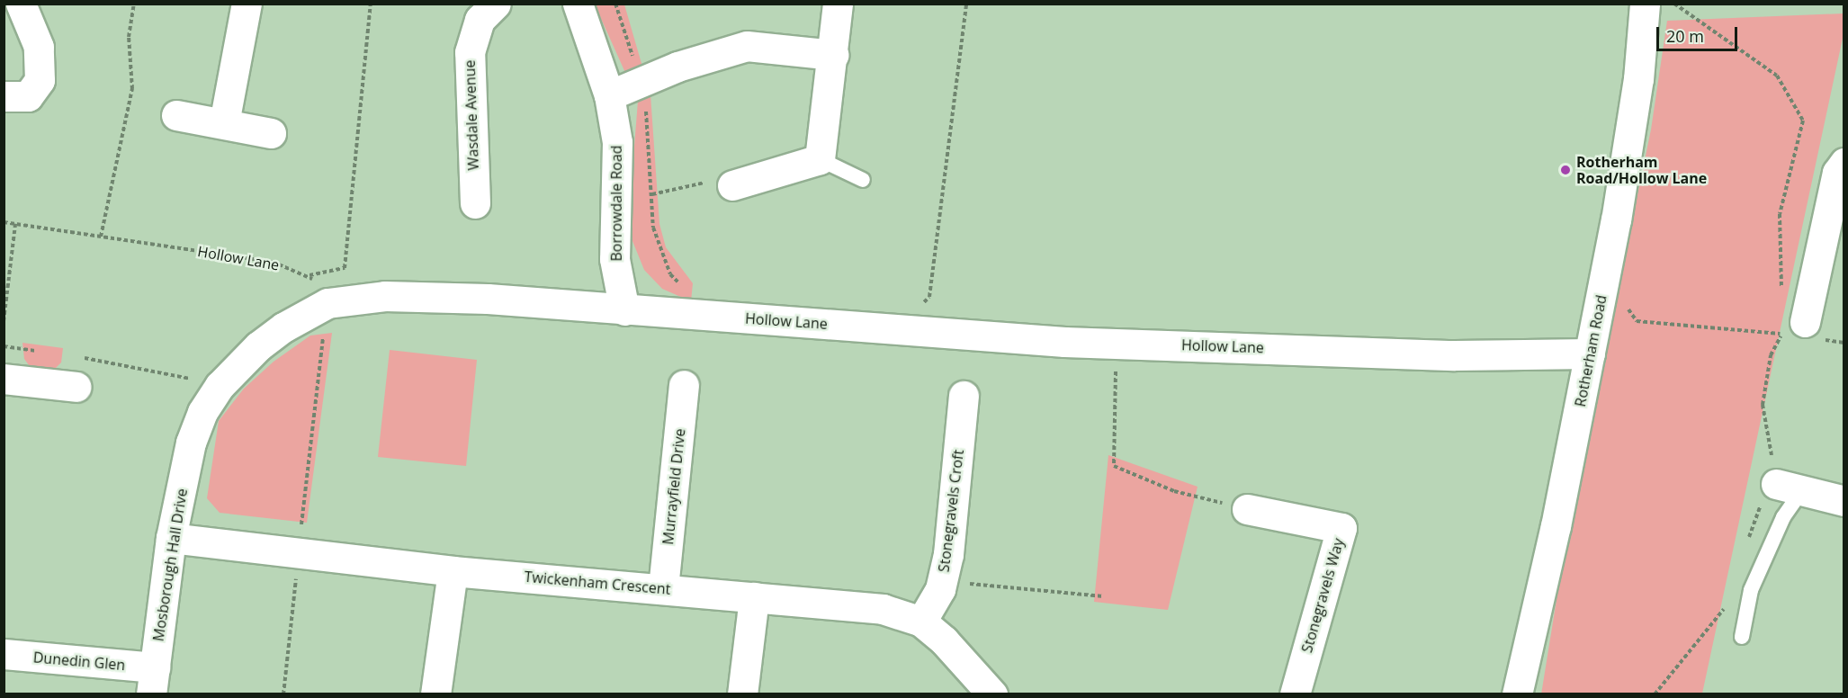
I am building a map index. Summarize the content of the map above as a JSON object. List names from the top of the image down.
{
  "streets": {
    "street": [
      "Wasdale Avenue",
      "Borrowdale Road",
      "Hollow Lane",
      "Rotherham Road",
      "Murrayfield Drive",
      "Stonegravels Croft",
      "Mosborough Hall Drive",
      "Twickenham Crescent",
      "Stonegravels Way",
      "Dunedin Glen"
    ]
  },
  "crossings": [
    ["Borrowdale Road", "Hollow Lane"],
    ["Hollow Lane", "Rotherham Road"],
    ["Hollow Lane", "Mosborough Hall Drive"],
    ["Murrayfield Drive", "Twickenham Crescent"],
    ["Stonegravels Croft", "Twickenham Crescent"],
    ["Mosborough Hall Drive", "Twickenham Crescent"],
    ["Mosborough Hall Drive", "Dunedin Glen"]
  ],
  "places": ["Rotherham Road/Hollow Lane"],
  "scale_bar": "20 m"
}
